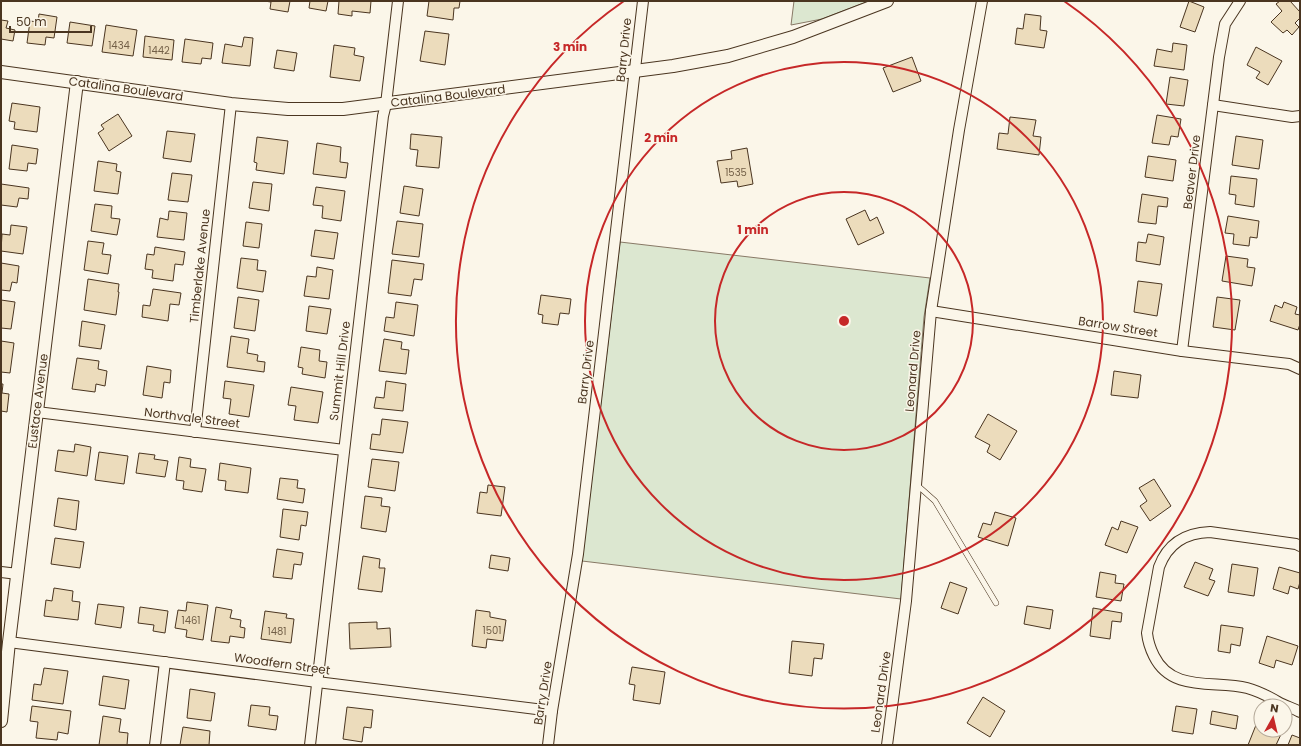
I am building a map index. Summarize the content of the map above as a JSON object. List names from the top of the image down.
{
  "streets": {
    "street": [
      "Barry Drive",
      "Catalina Boulevard",
      "Beaver Drive",
      "Timberlake Avenue",
      "Barrow Street",
      "Summit Hill Drive",
      "Leonard Drive",
      "Eustace Avenue",
      "Northvale Street",
      "Woodfern Street"
    ]
  },
  "crossings": [
    ["Barry Drive", "Catalina Boulevard"],
    ["Barry Drive", "Woodfern Street"],
    ["Catalina Boulevard", "Timberlake Avenue"],
    ["Catalina Boulevard", "Summit Hill Drive"],
    ["Catalina Boulevard", "Eustace Avenue"],
    ["Beaver Drive", "Barrow Street"],
    ["Timberlake Avenue", "Northvale Street"],
    ["Barrow Street", "Leonard Drive"],
    ["Summit Hill Drive", "Northvale Street"],
    ["Summit Hill Drive", "Woodfern Street"],
    ["Eustace Avenue", "Northvale Street"],
    ["Eustace Avenue", "Woodfern Street"]
  ],
  "house_numbers": [
    "1434",
    "1442",
    "1535",
    "1461",
    "1501",
    "1481"
  ],
  "scale_bar": "50 m",
  "north": "top",
  "rings": ["3 min", "2 min", "1 min"]
}
